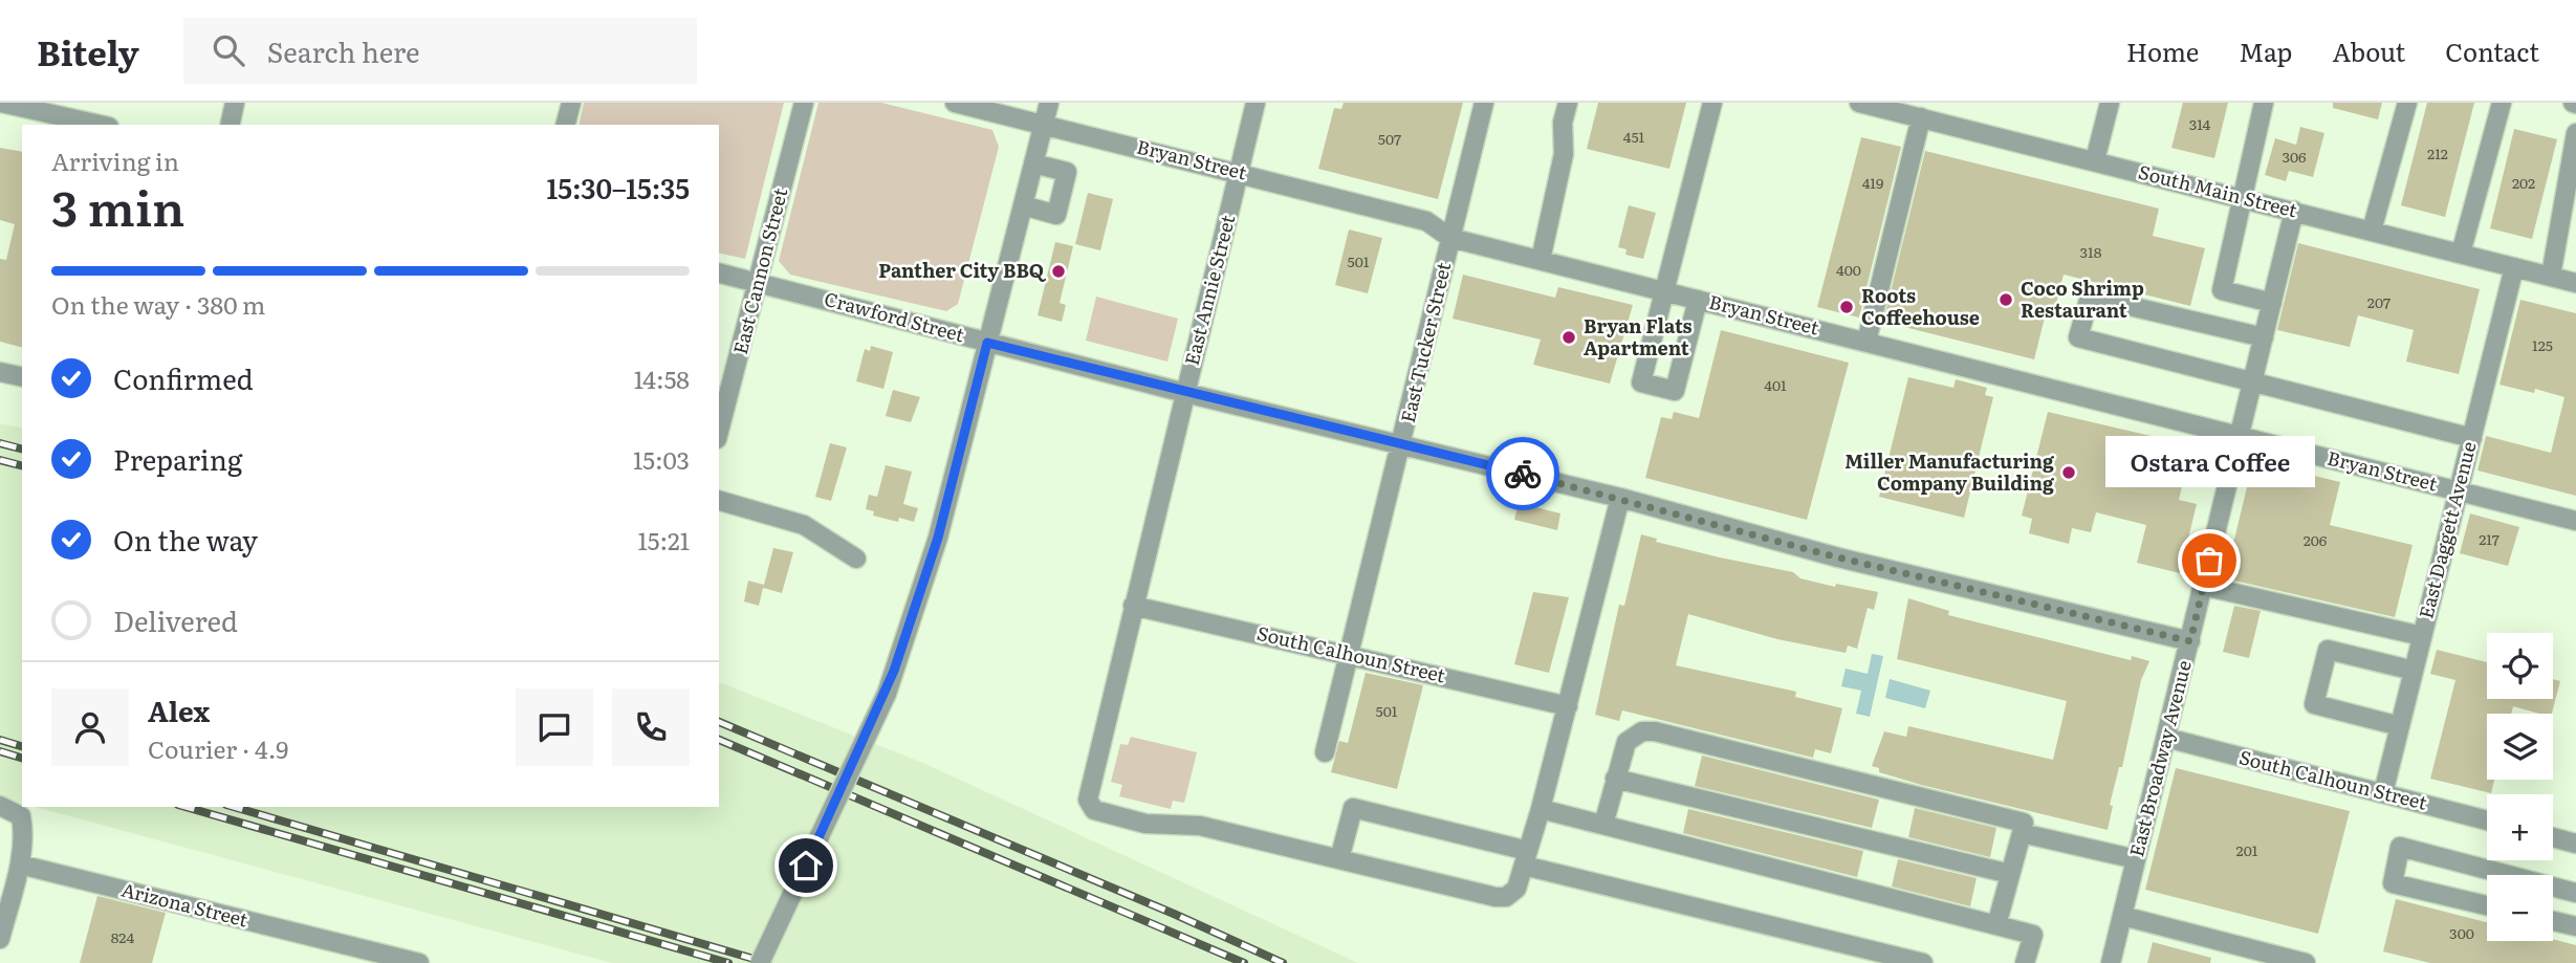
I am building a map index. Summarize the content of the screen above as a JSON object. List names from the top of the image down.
{
  "streets": {
    "street": [
      "Bryan Street",
      "South Main Street",
      "East Cannon Street",
      "East Annie Street",
      "Crawford Street",
      "East Tucker Street",
      "East Daggett Avenue",
      "South Calhoun Street",
      "East Broadway Avenue",
      "Arizona Street"
    ]
  },
  "crossings": [
    ["Bryan Street", "East Annie Street"],
    ["Bryan Street", "East Tucker Street"],
    ["Bryan Street", "East Daggett Avenue"],
    ["Bryan Street", "East Broadway Avenue"],
    ["South Main Street", "East Daggett Avenue"],
    ["South Main Street", "East Broadway Avenue"],
    ["East Cannon Street", "Crawford Street"],
    ["East Annie Street", "Crawford Street"],
    ["East Annie Street", "South Calhoun Street"],
    ["Crawford Street", "East Tucker Street"],
    ["Crawford Street", "East Broadway Avenue"],
    ["East Tucker Street", "South Calhoun Street"],
    ["East Daggett Avenue", "South Calhoun Street"],
    ["South Calhoun Street", "East Broadway Avenue"]
  ],
  "places": [
    "Panther City BBQ",
    "Coco Shrimp Restaurant",
    "Roots Coffeehouse",
    "Bryan Flats Apartment",
    "Miller Manufacturing Company Building",
    "Ostara Coffee"
  ],
  "house_numbers": [
    "314",
    "451",
    "507",
    "212",
    "306",
    "419",
    "202",
    "318",
    "501",
    "400",
    "207",
    "125",
    "401",
    "217",
    "206",
    "501",
    "201",
    "300",
    "824"
  ],
  "page": {
    "header": "Bitely",
    "search": "Search here",
    "nav": [
      "Home",
      "Map",
      "About",
      "Contact"
    ],
    "heading": ["3 min", "Arriving in", "15:30–15:35"],
    "panel": ["Alex", "Courier · 4.9"],
    "bar": "On the way · 380 m",
    "list": [
      ["Confirmed", "14:58"],
      ["Preparing", "15:03"],
      ["On the way", "15:21"],
      "Delivered"
    ],
    "bubble": "Ostara Coffee",
    "map_buttons": ["+", "−"]
  }
}
